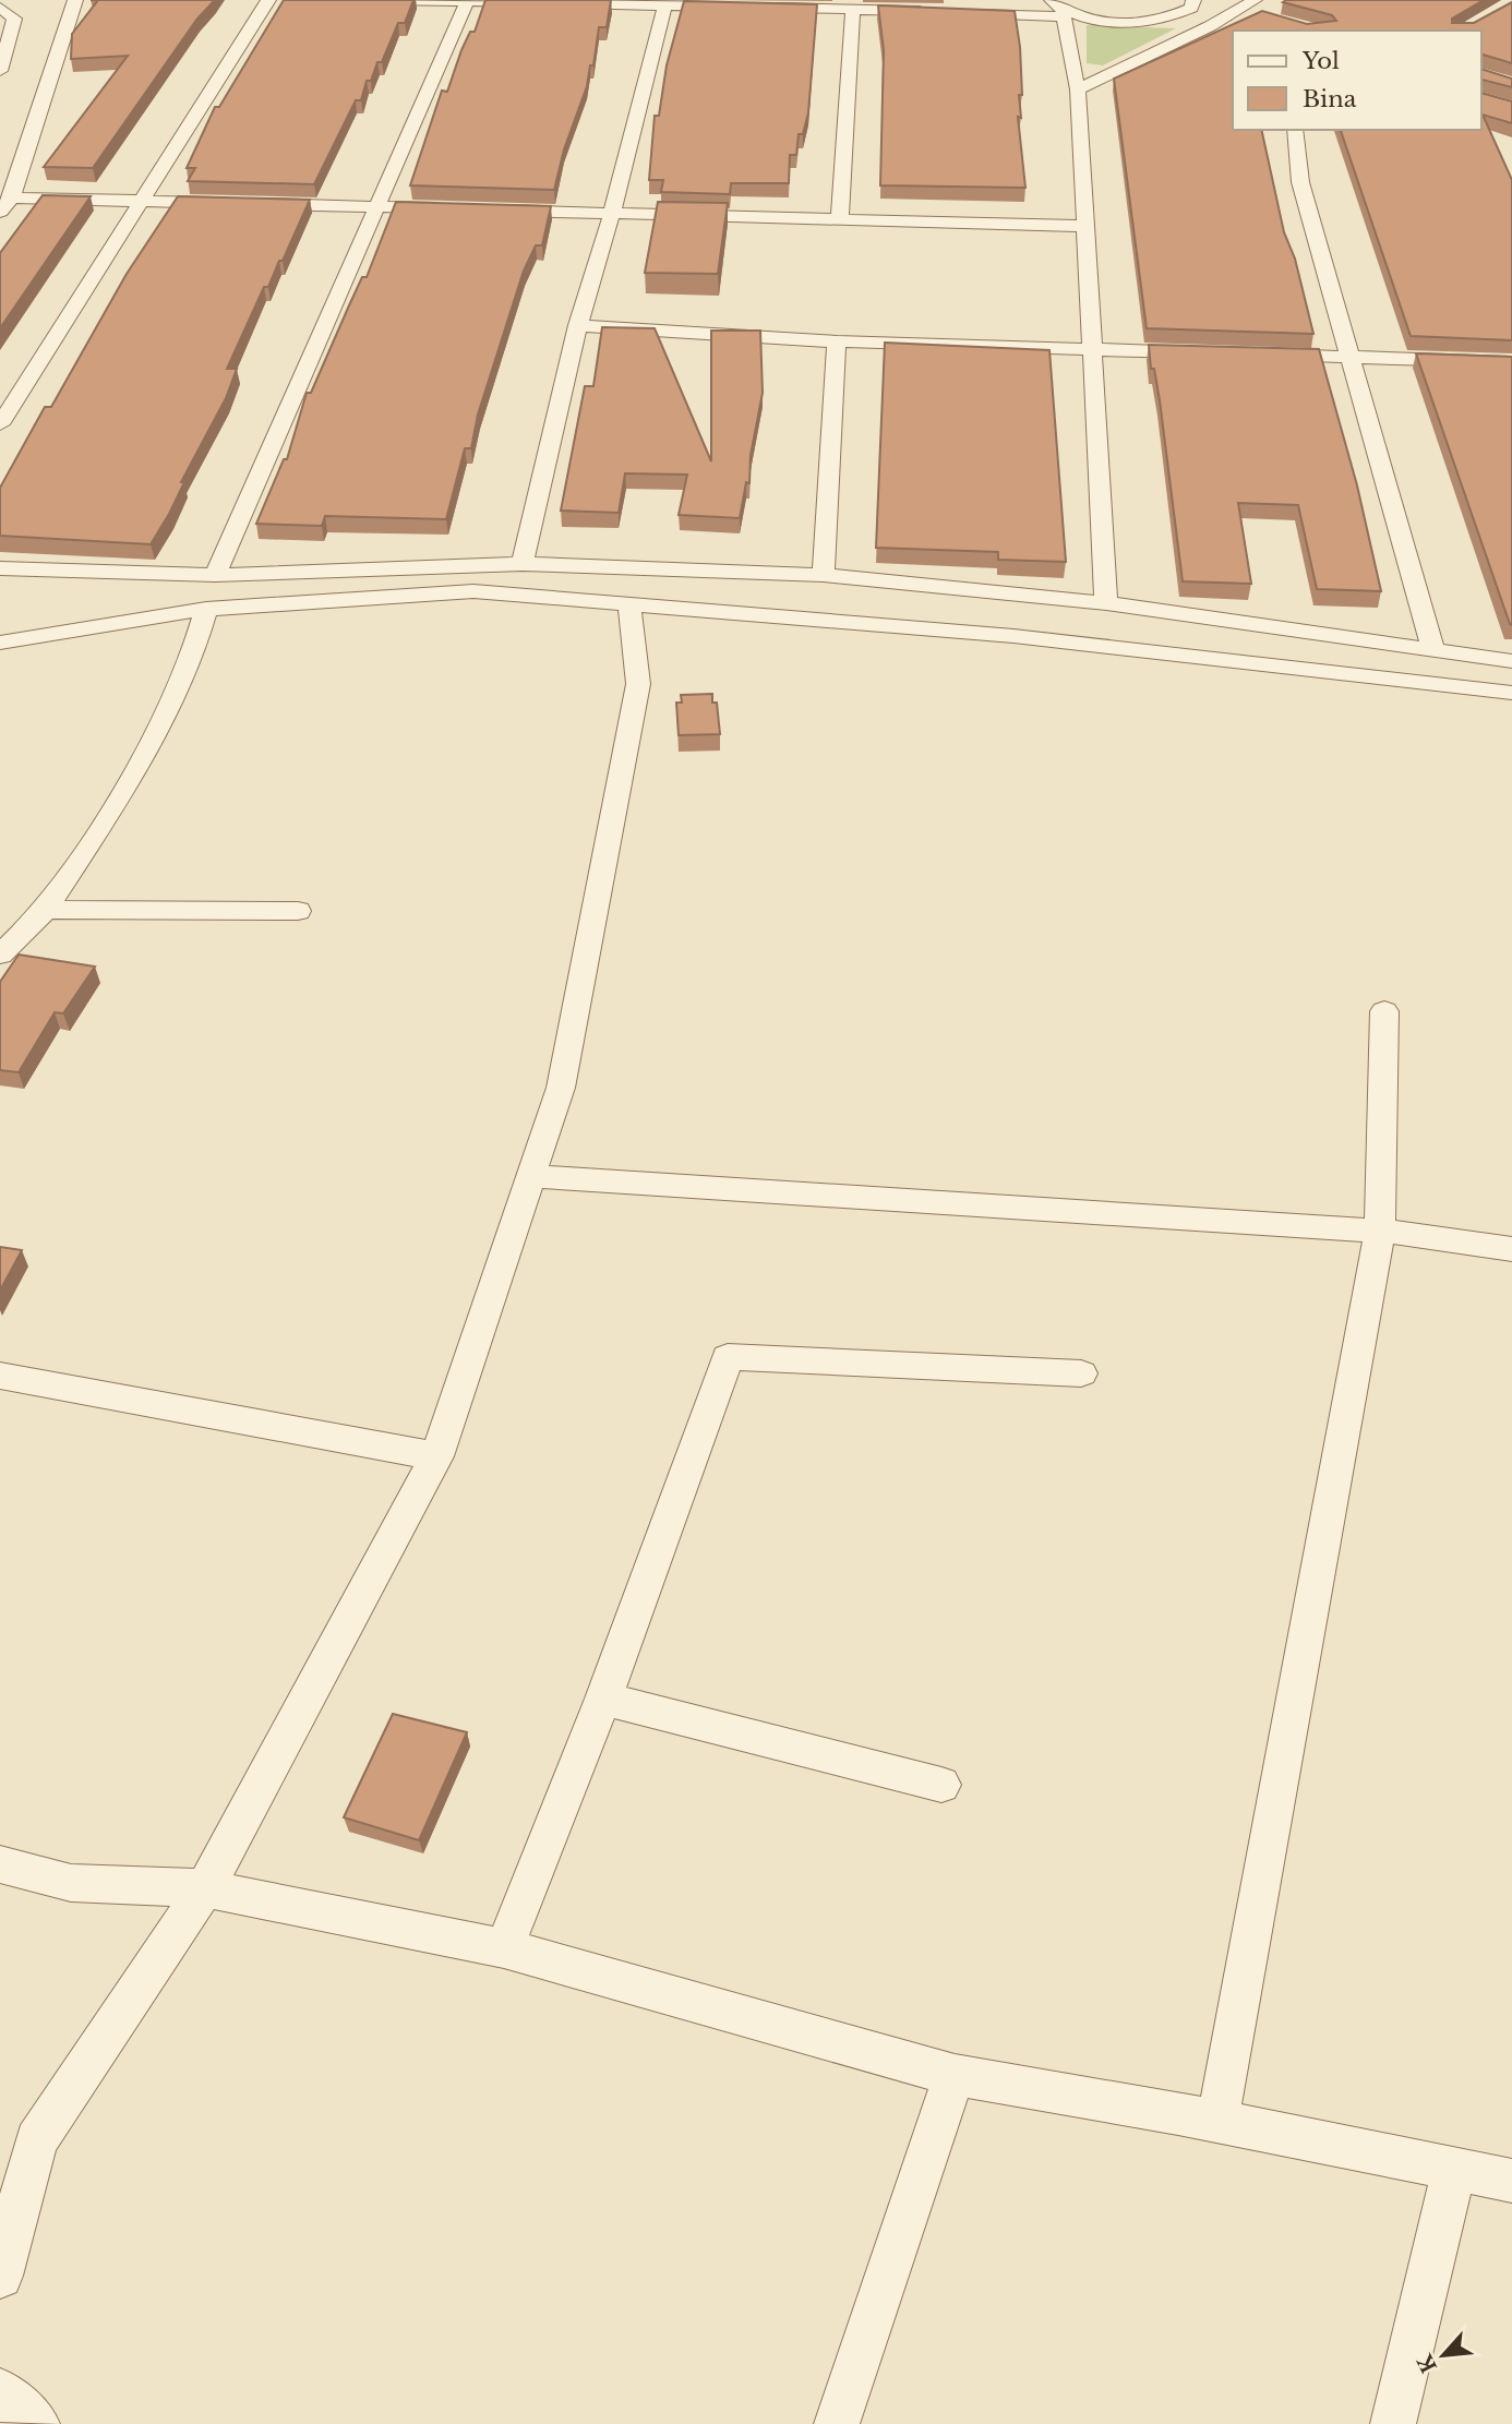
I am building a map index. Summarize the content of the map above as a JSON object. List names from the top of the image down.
{
  "legend": ["Yol", "Bina"],
  "north": "bottom left"
}
